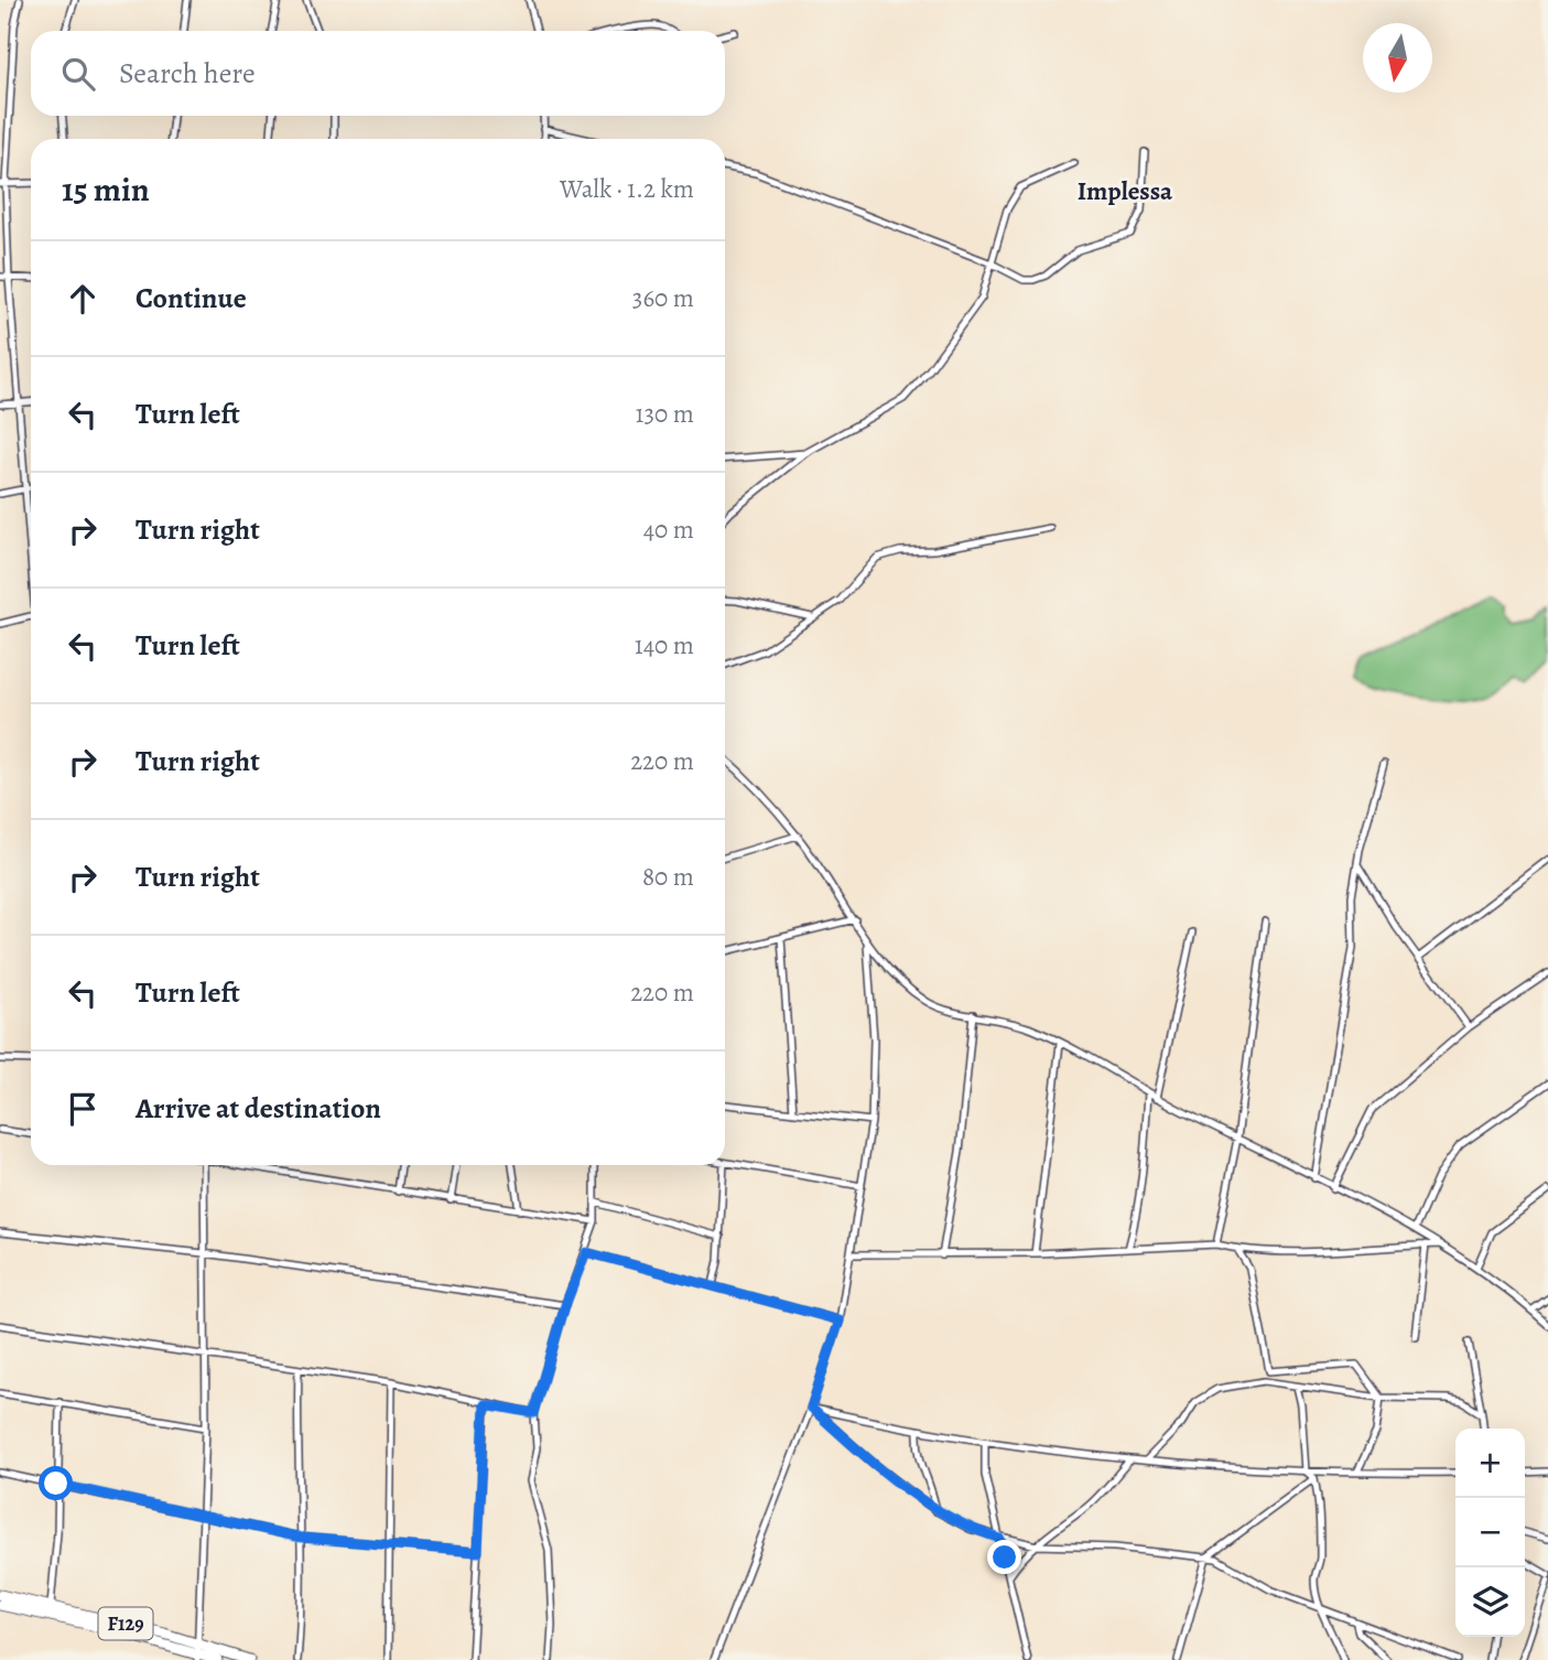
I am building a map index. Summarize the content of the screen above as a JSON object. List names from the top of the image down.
{
  "streets": {
    "main road": ["F129"]
  },
  "districts": ["Implessa"],
  "north": "bottom",
  "page": {
    "search": "Search here",
    "heading": ["15 min", "Walk · 1.2 km"],
    "list": [
      ["Continue", "360 m"],
      ["Turn left", "130 m"],
      ["Turn right", "40 m"],
      ["Turn left", "140 m"],
      ["Turn right", "220 m"],
      ["Turn right", "80 m"],
      ["Turn left", "220 m"],
      "Arrive at destination"
    ],
    "map_buttons": ["+", "−"]
  }
}
